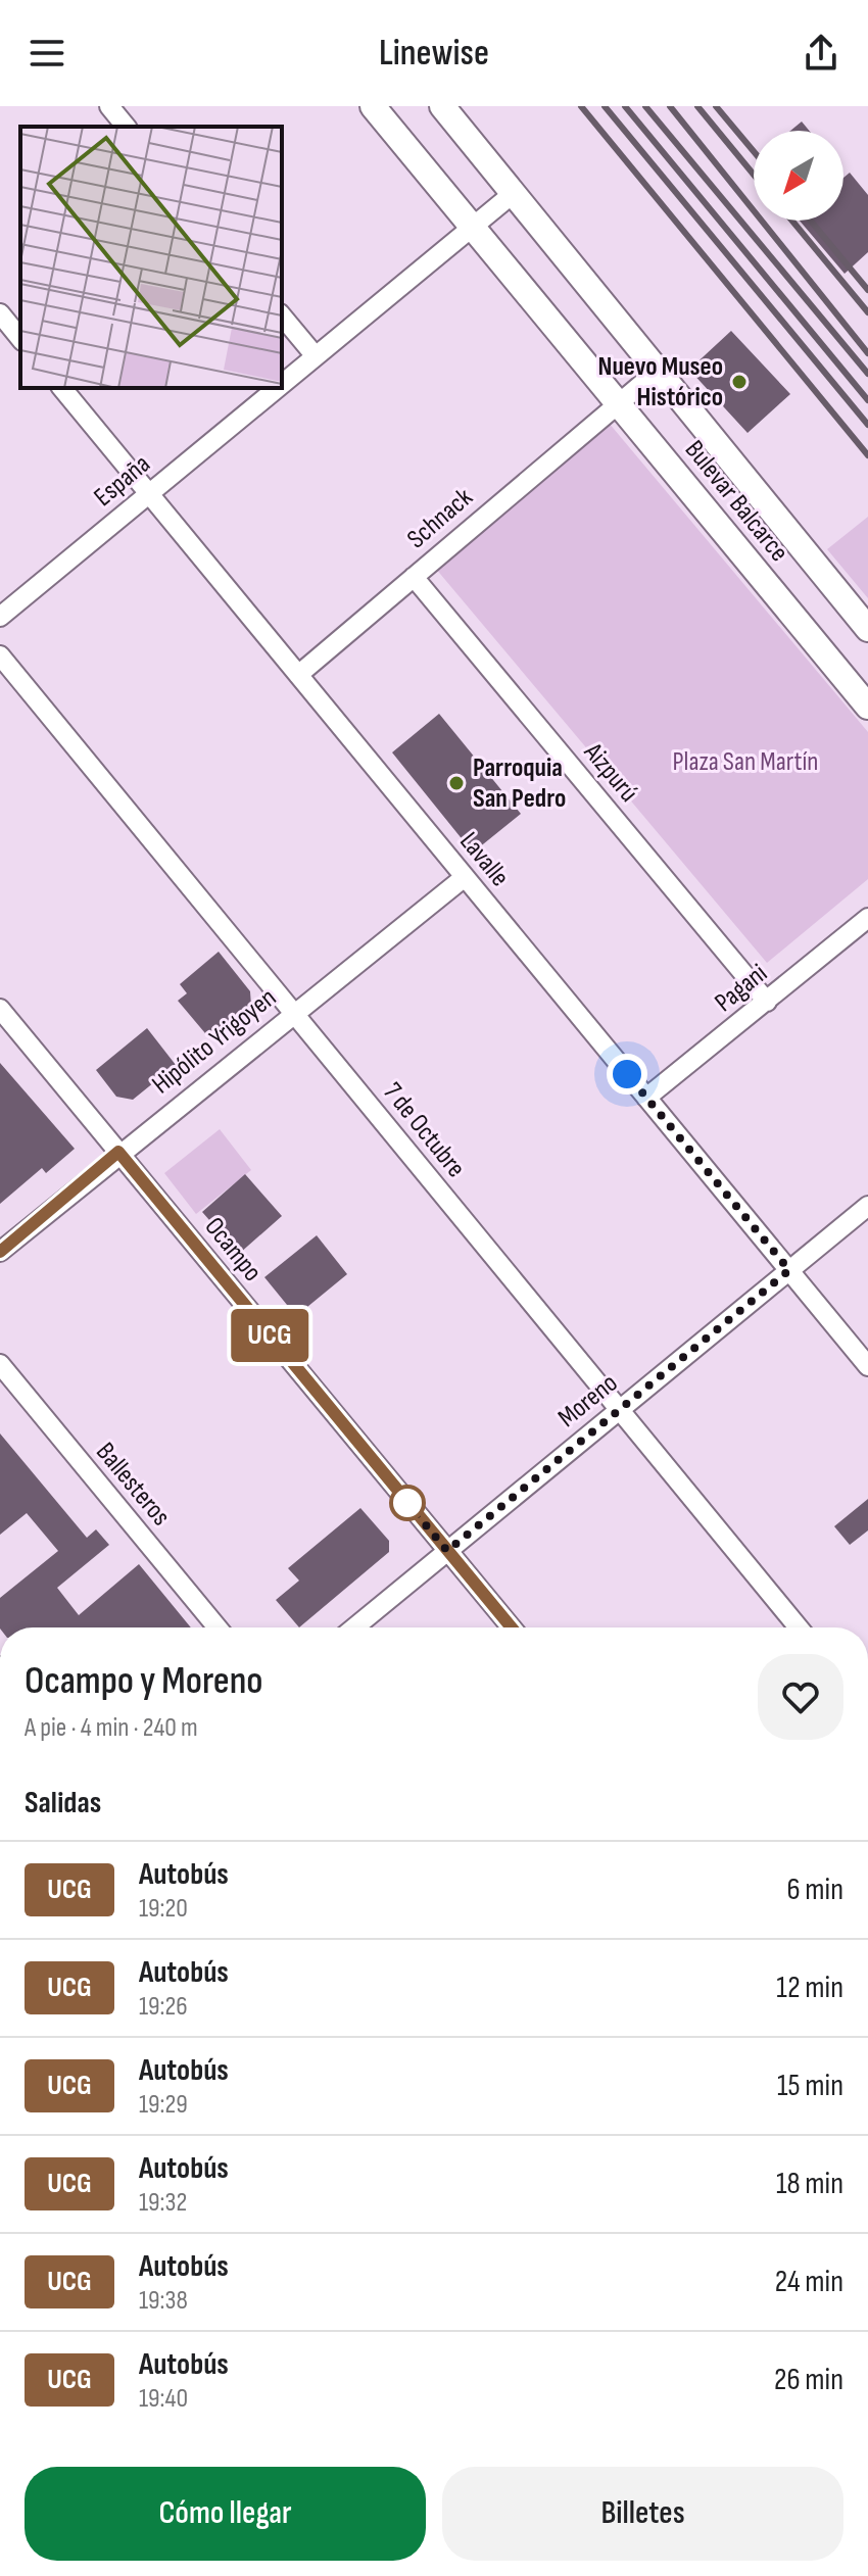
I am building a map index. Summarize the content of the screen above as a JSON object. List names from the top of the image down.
{
  "streets": {
    "main road": ["Bulevar Balcarce"],
    "street": [
      "España",
      "Schnack",
      "Aizpurú",
      "Lavalle",
      "Pagani",
      "Hipólito Yrigoyen",
      "7 de Octubre",
      "Ocampo",
      "Moreno",
      "Ballesteros"
    ]
  },
  "crossings": [
    ["España", "Bulevar Balcarce"],
    ["España", "Lavalle"],
    ["Bulevar Balcarce", "Schnack"],
    ["Schnack", "Aizpurú"],
    ["Schnack", "Lavalle"],
    ["Aizpurú", "Pagani"],
    ["Lavalle", "Pagani"],
    ["Lavalle", "Hipólito Yrigoyen"],
    ["Lavalle", "Moreno"],
    ["Hipólito Yrigoyen", "7 de Octubre"],
    ["Hipólito Yrigoyen", "Ocampo"],
    ["7 de Octubre", "Moreno"],
    ["Ocampo", "Moreno"]
  ],
  "parks": ["Plaza San Martín"],
  "places": ["Nuevo Museo Histórico", "Parroquia San Pedro"],
  "lines": ["bus line UCG"],
  "north": "bottom left",
  "page": {
    "header": "Linewise",
    "on_map": "UCG",
    "heading": [
      ["Ocampo y Moreno", "A pie · 4 min · 240 m"],
      "Salidas"
    ],
    "list": [
      {
        "mark": "UCG",
        "name": "Autobús",
        "note": "19:20",
        "value": "6 min"
      },
      {
        "mark": "UCG",
        "name": "Autobús",
        "note": "19:26",
        "value": "12 min"
      },
      {
        "mark": "UCG",
        "name": "Autobús",
        "note": "19:29",
        "value": "15 min"
      },
      {
        "mark": "UCG",
        "name": "Autobús",
        "note": "19:32",
        "value": "18 min"
      },
      {
        "mark": "UCG",
        "name": "Autobús",
        "note": "19:38",
        "value": "24 min"
      },
      {
        "mark": "UCG",
        "name": "Autobús",
        "note": "19:40",
        "value": "26 min"
      }
    ],
    "buttons": ["Cómo llegar", "Billetes"]
  }
}
